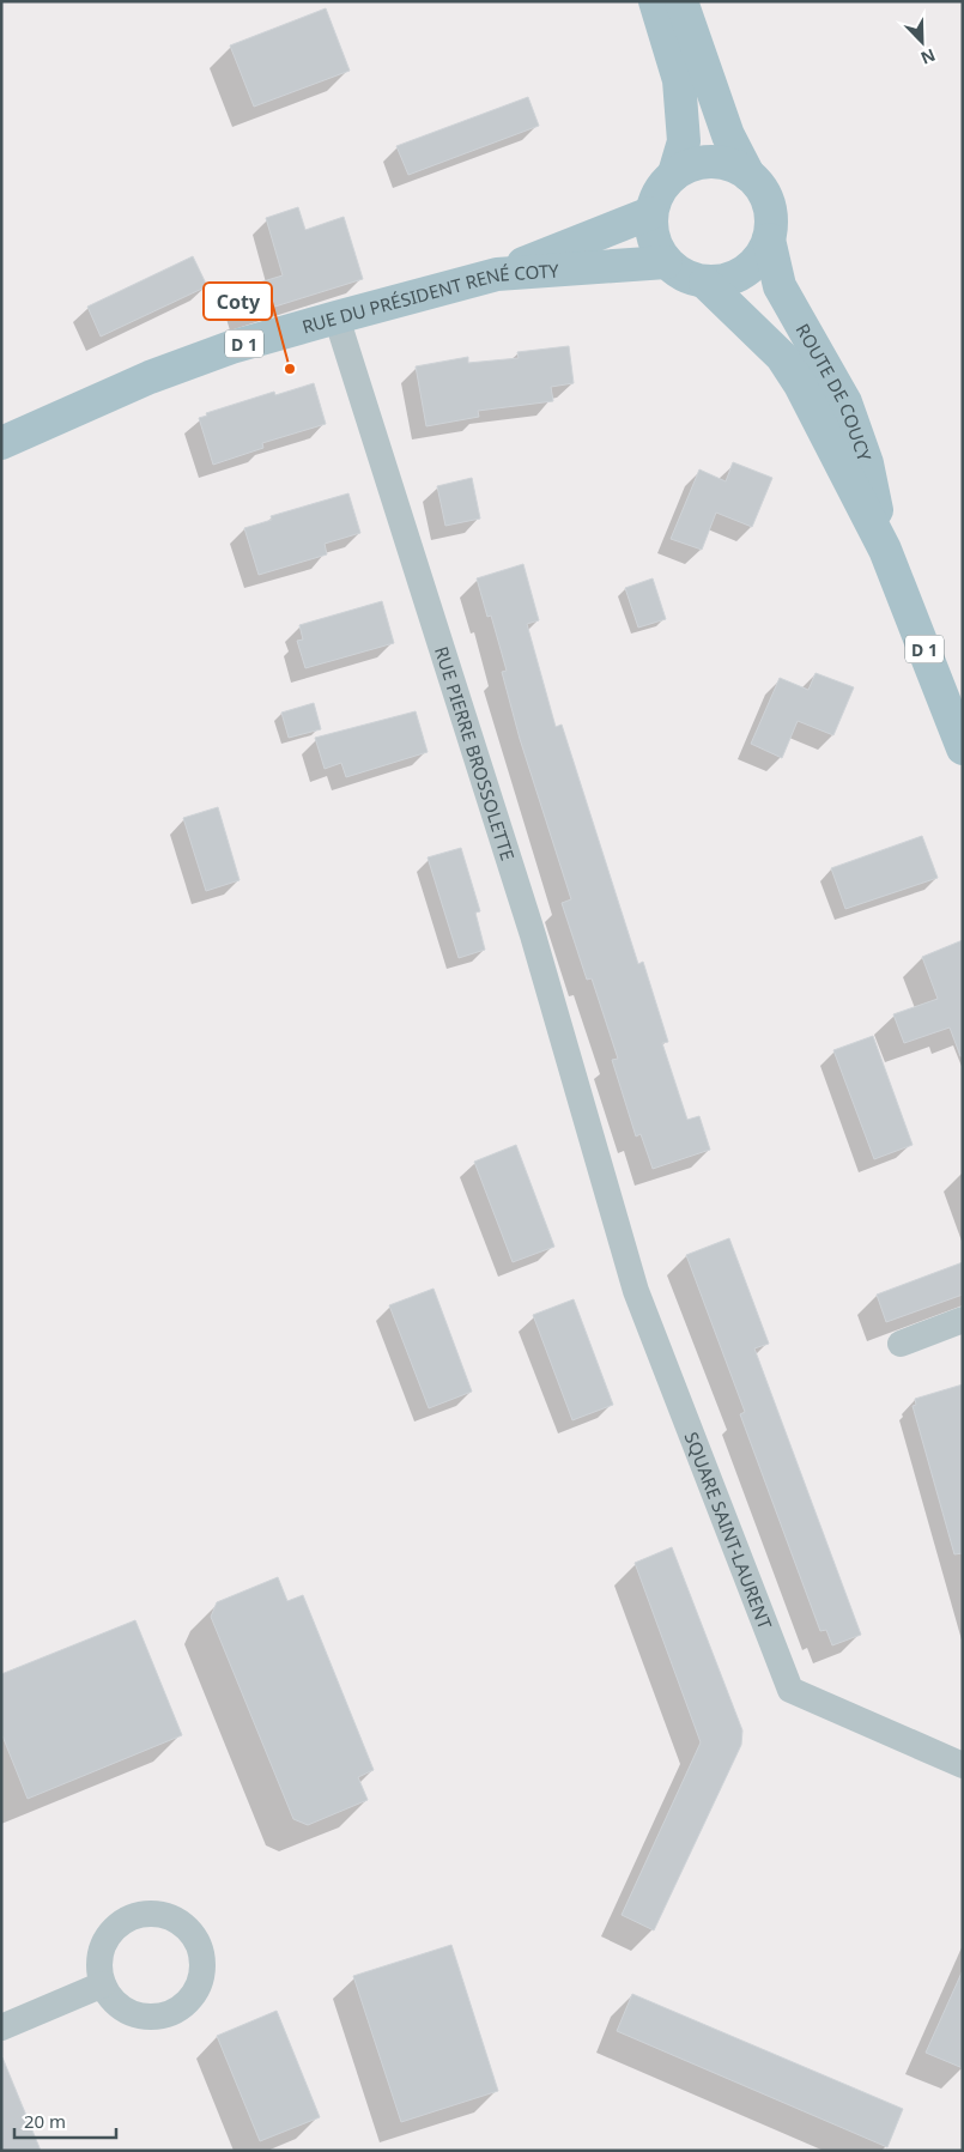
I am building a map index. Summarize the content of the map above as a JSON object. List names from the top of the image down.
{
  "streets": {
    "main road": ["RUE DU PRÉSIDENT RENÉ COTY", "D 1", "ROUTE DE COUCY"],
    "street": ["RUE PIERRE BROSSOLETTE", "SQUARE SAINT-LAURENT"]
  },
  "crossings": [
    ["RUE DU PRÉSIDENT RENÉ COTY", "D 1"],
    ["RUE DU PRÉSIDENT RENÉ COTY", "ROUTE DE COUCY"],
    ["RUE DU PRÉSIDENT RENÉ COTY", "RUE PIERRE BROSSOLETTE"],
    ["D 1", "ROUTE DE COUCY"],
    ["RUE PIERRE BROSSOLETTE", "SQUARE SAINT-LAURENT"]
  ],
  "places": ["Coty"],
  "scale_bar": "20 m",
  "north": "bottom right"
}
